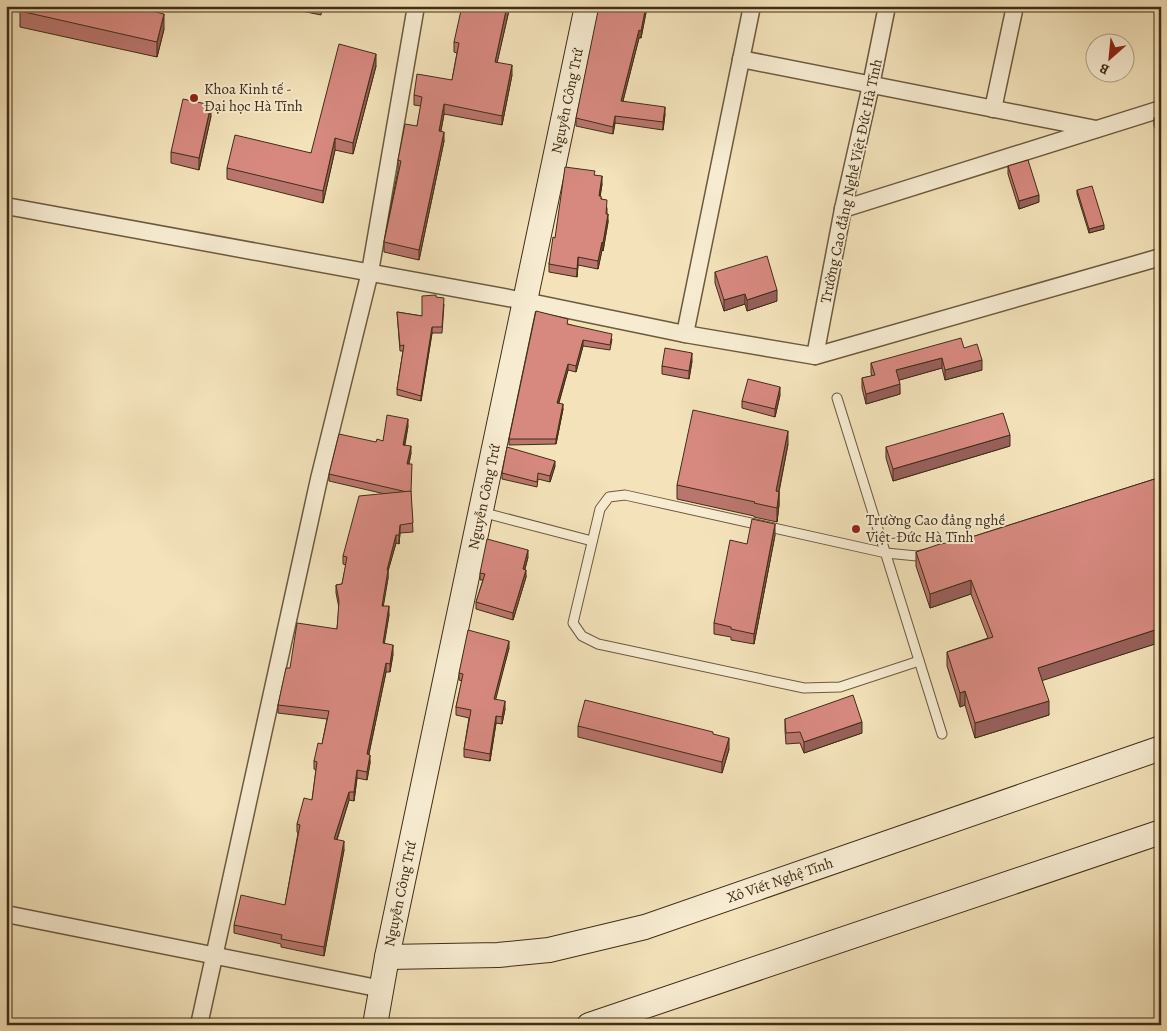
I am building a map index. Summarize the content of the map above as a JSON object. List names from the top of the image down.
{
  "streets": {
    "street": ["Nguyễn Công Trứ", "Trường Cao đẳng Nghề Việt Đức Hà Tĩnh", "Xô Viết Nghệ Tĩnh"]
  },
  "crossings": [
    ["Nguyễn Công Trứ", "Xô Viết Nghệ Tĩnh"]
  ],
  "places": ["Khoa Kinh tế - Đại học Hà Tĩnh", "Trường Cao đẳng nghề Việt-Đức Hà Tĩnh"],
  "north": "bottom left"
}
